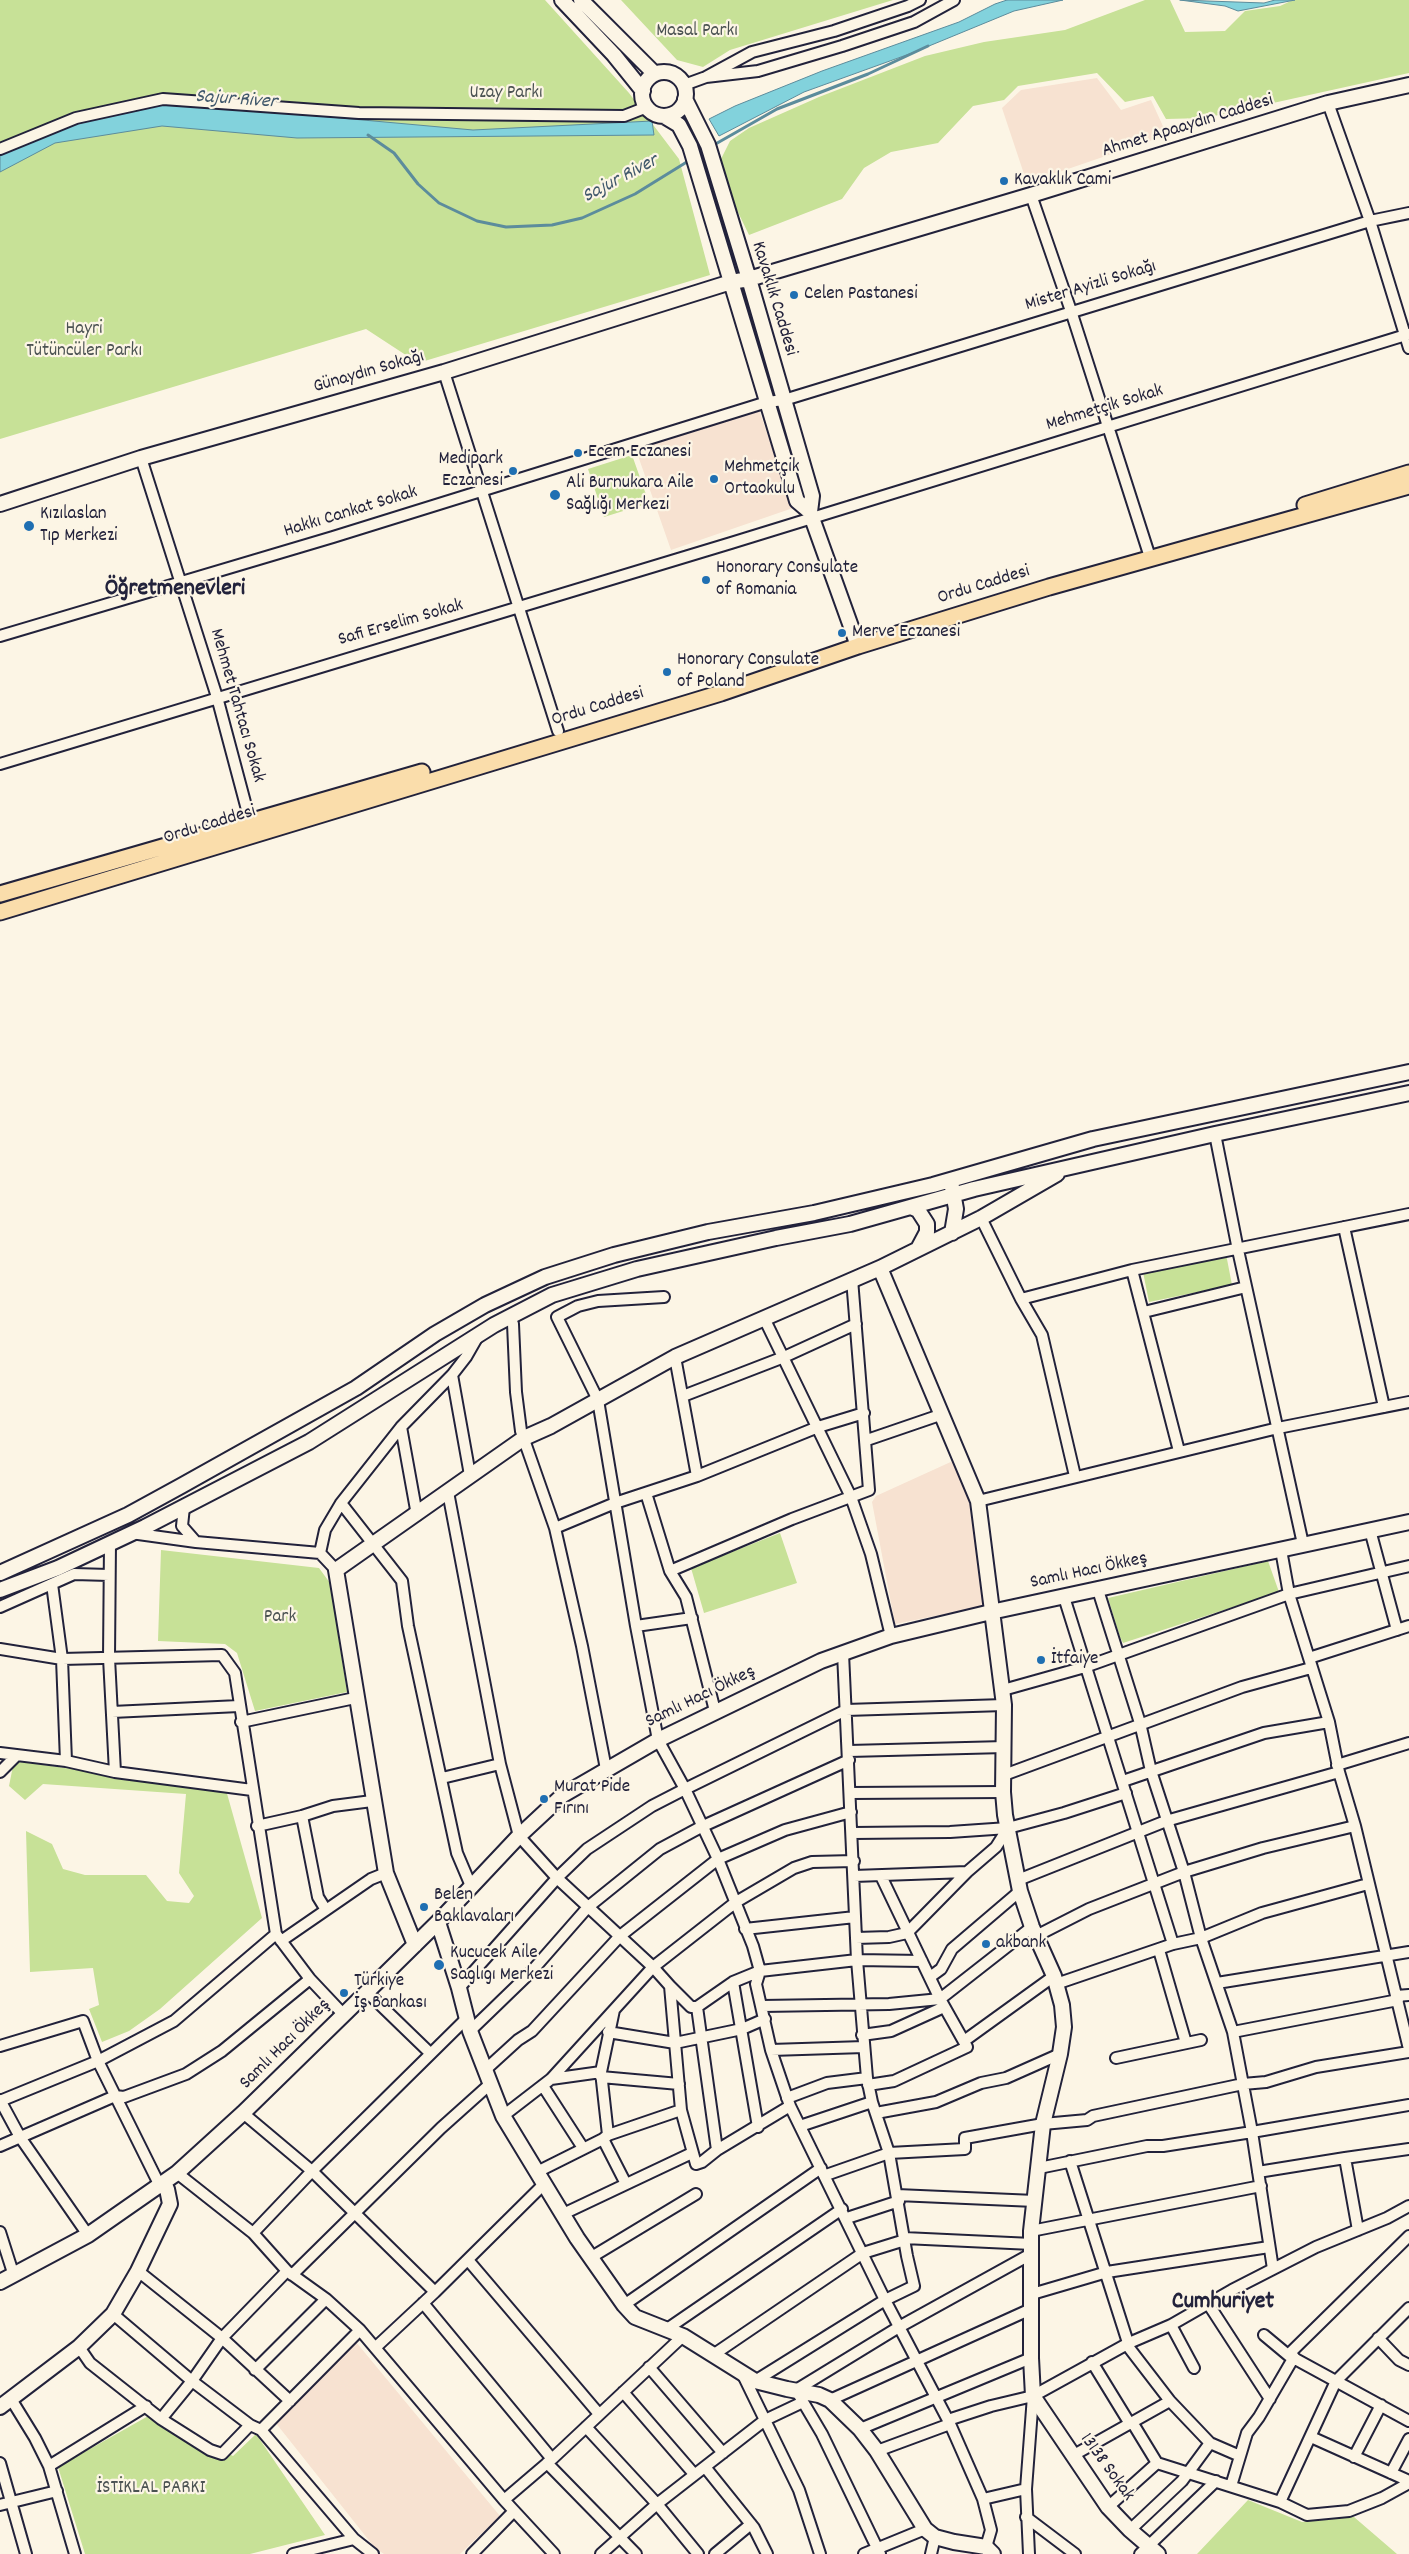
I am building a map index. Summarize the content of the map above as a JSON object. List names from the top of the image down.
{
  "streets": {
    "main road": ["Ordu Caddesi"],
    "street": [
      "Ahmet Apaaydın Caddesi",
      "Mister Ayizli Sokağı",
      "Kavaklık Caddesi",
      "Günaydın Sokağı",
      "Mehmetçik Sokak",
      "Hakkı Cankat Sokak",
      "Safi Erselim Sokak",
      "Mehmet Tahtacı Sokak",
      "Samlı Hacı Ökkeş",
      "13138 Sokak"
    ]
  },
  "crossings": [
    ["Ahmet Apaaydın Caddesi", "Kavaklık Caddesi"],
    ["Ahmet Apaaydın Caddesi", "Günaydın Sokağı"],
    ["Mister Ayizli Sokağı", "Kavaklık Caddesi"],
    ["Mister Ayizli Sokağı", "Hakkı Cankat Sokak"],
    ["Kavaklık Caddesi", "Günaydın Sokağı"],
    ["Kavaklık Caddesi", "Mehmetçik Sokak"],
    ["Kavaklık Caddesi", "Hakkı Cankat Sokak"],
    ["Kavaklık Caddesi", "Ordu Caddesi"],
    ["Kavaklık Caddesi", "Safi Erselim Sokak"],
    ["Günaydın Sokağı", "Mehmet Tahtacı Sokak"],
    ["Mehmetçik Sokak", "Safi Erselim Sokak"],
    ["Hakkı Cankat Sokak", "Mehmet Tahtacı Sokak"],
    ["Ordu Caddesi", "Mehmet Tahtacı Sokak"],
    ["Safi Erselim Sokak", "Mehmet Tahtacı Sokak"]
  ],
  "districts": ["Öğretmenevleri", "Cumhuriyet"],
  "water": ["Sajur River"],
  "parks": [
    "Masal Parkı",
    "Uzay Parkı",
    "Hayri Tütüncüler Parkı",
    "Park",
    "İSTİKLAL PARKI"
  ],
  "places": [
    "Kavaklık Cami",
    "Celen Pastanesi",
    "Ecem Eczanesi",
    "Medipark Eczanesi",
    "Mehmetçik Ortaokulu",
    "Ali Burnukara Aile Sağlığı Merkezi",
    "Kızılaslan Tıp Merkezi",
    "Honorary Consulate of Romania",
    "Merve Eczanesi",
    "Honorary Consulate of Poland",
    "İtfaiye",
    "Murat Pide Fırını",
    "Belen Baklavaları",
    "akbank",
    "Kucucek Aile Saglıgı Merkezi",
    "Türkiye İş Bankası"
  ]
}
